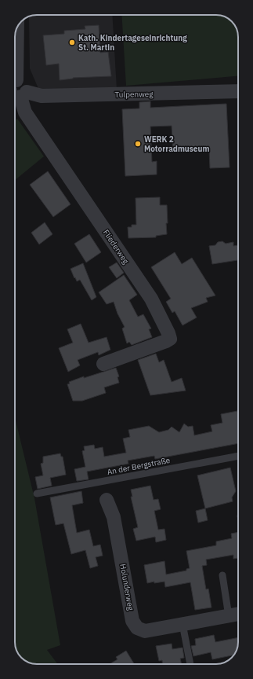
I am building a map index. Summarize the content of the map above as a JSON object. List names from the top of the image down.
{
  "streets": {
    "street": ["Tulpenweg", "Fliederweg", "Holunderweg"],
    "lane": ["An der Bergstraße"]
  },
  "crossings": [
    ["Tulpenweg", "Fliederweg"]
  ],
  "places": ["Kath. Kindertageseinrichtung St. Martin", "WERK 2 Motorradmuseum"]
}
